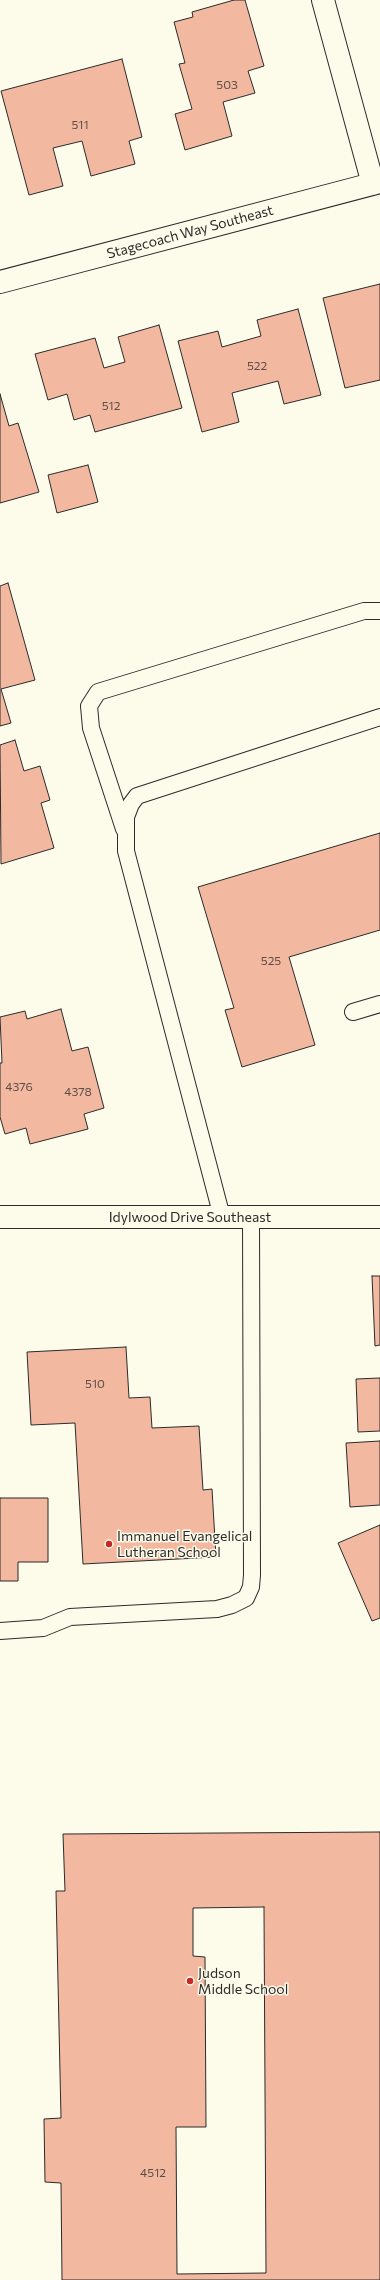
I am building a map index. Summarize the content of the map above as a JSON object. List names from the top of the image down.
{
  "streets": {
    "street": ["Stagecoach Way Southeast", "Idylwood Drive Southeast"]
  },
  "places": ["Immanuel Evangelical Lutheran School", "Judson Middle School"],
  "house_numbers": [
    "503",
    "511",
    "522",
    "512",
    "525",
    "4376",
    "4378",
    "510",
    "4512"
  ]
}
